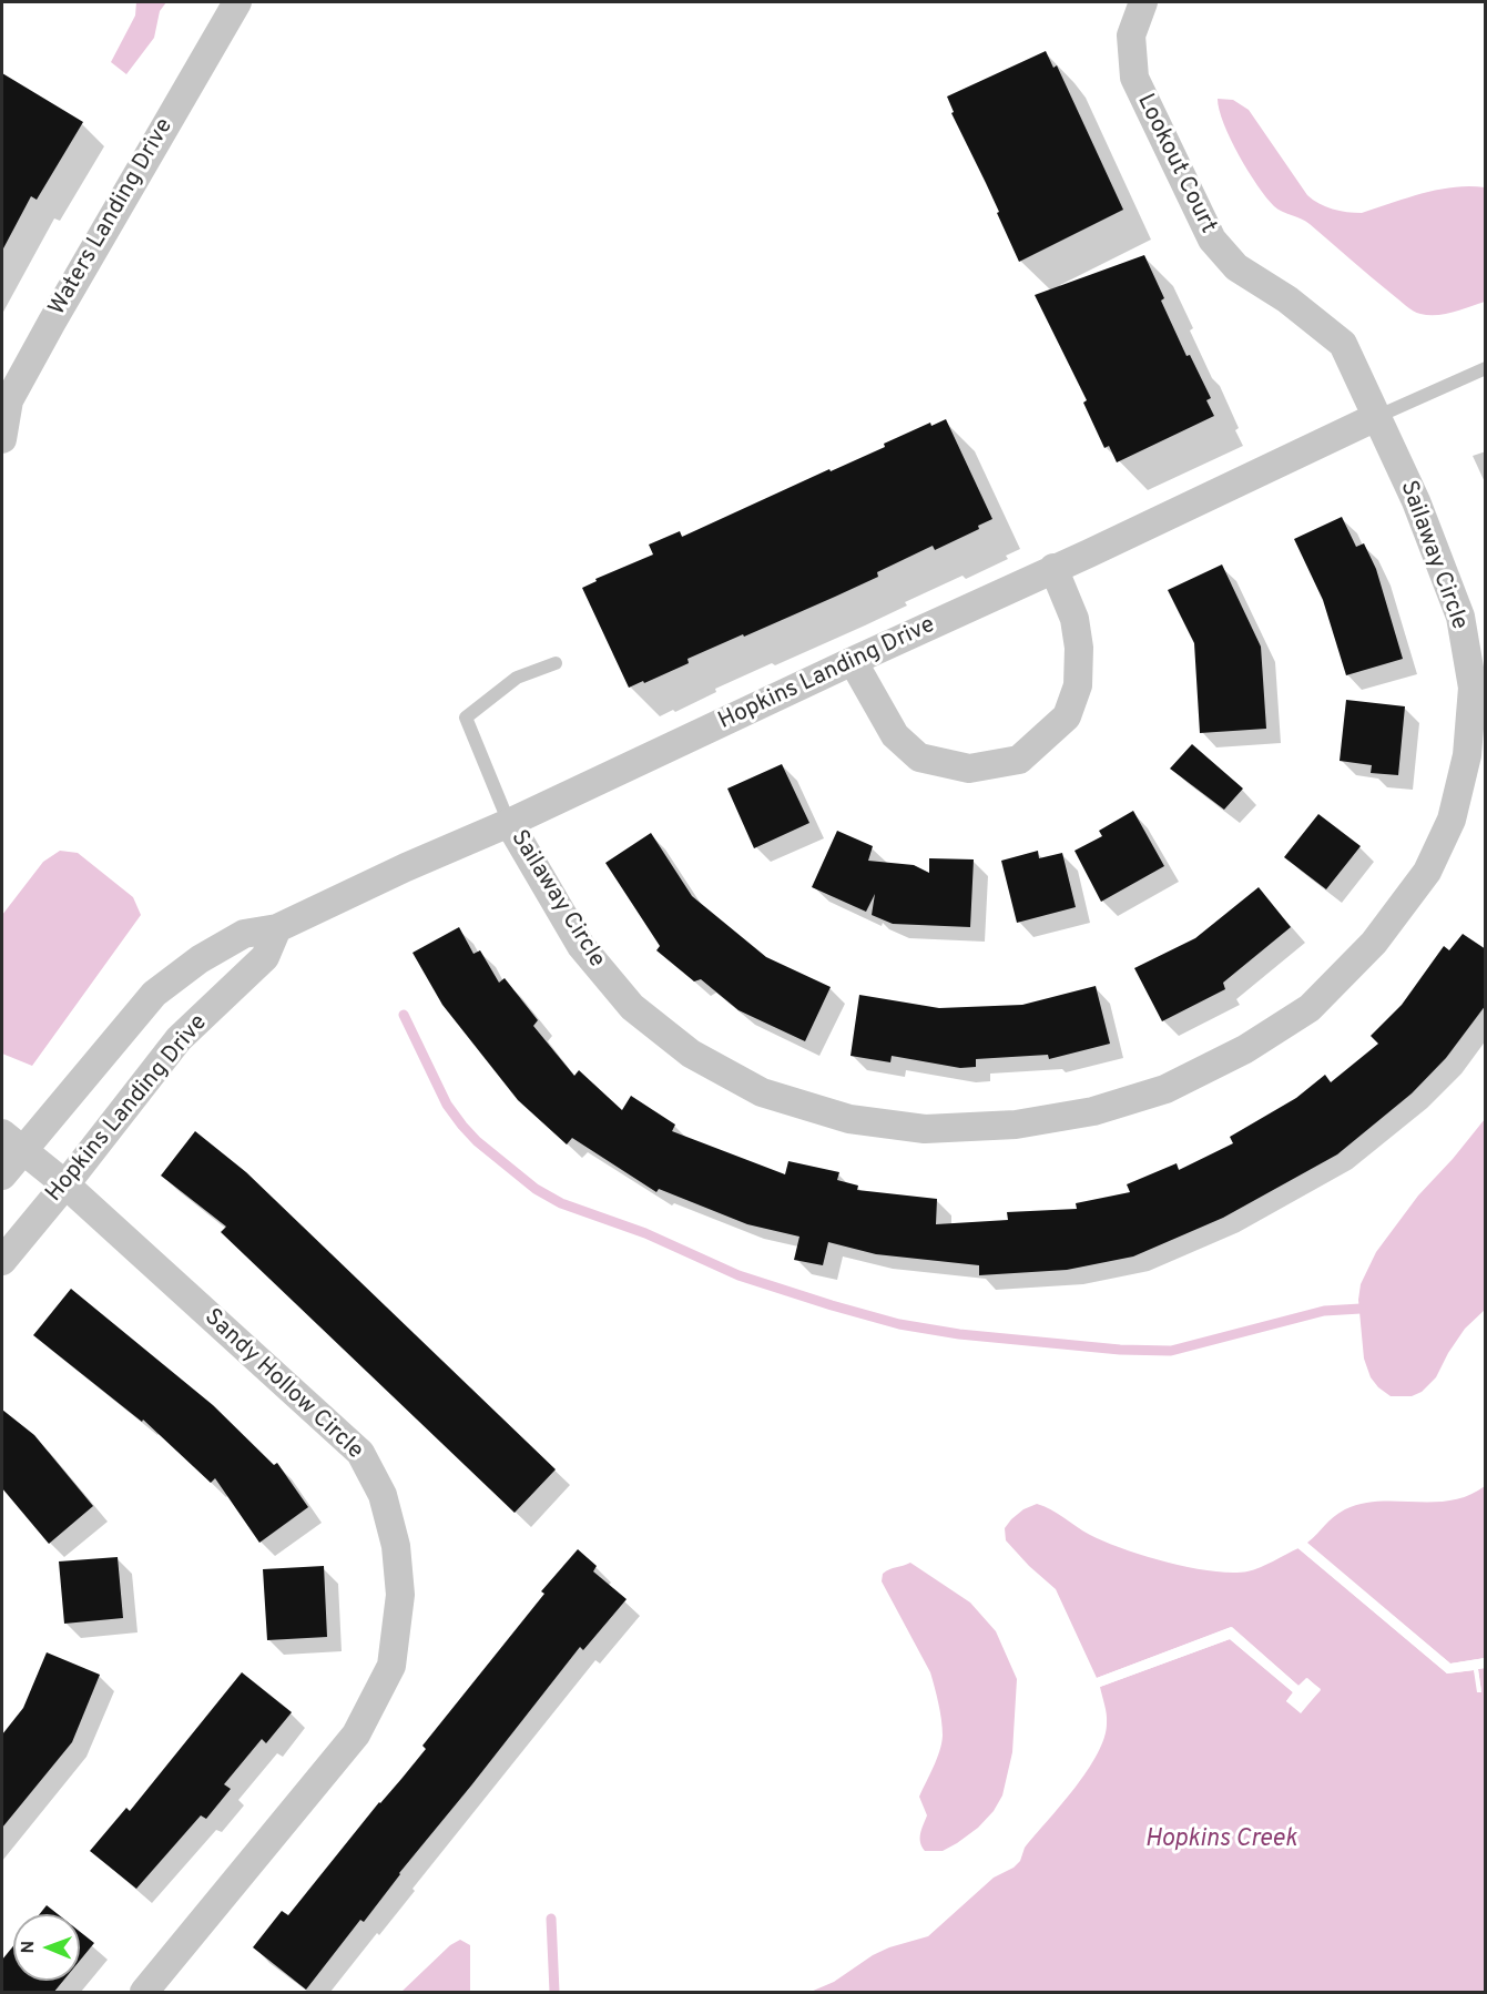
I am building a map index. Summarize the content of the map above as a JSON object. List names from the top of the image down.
{
  "streets": {
    "street": [
      "Lookout Court",
      "Waters Landing Drive",
      "Sailaway Circle",
      "Hopkins Landing Drive",
      "Sandy Hollow Circle"
    ]
  },
  "crossings": [
    ["Lookout Court", "Sailaway Circle"],
    ["Lookout Court", "Hopkins Landing Drive"],
    ["Sailaway Circle", "Hopkins Landing Drive"],
    ["Hopkins Landing Drive", "Sandy Hollow Circle"]
  ],
  "water": ["Hopkins Creek"],
  "north": "left"
}
